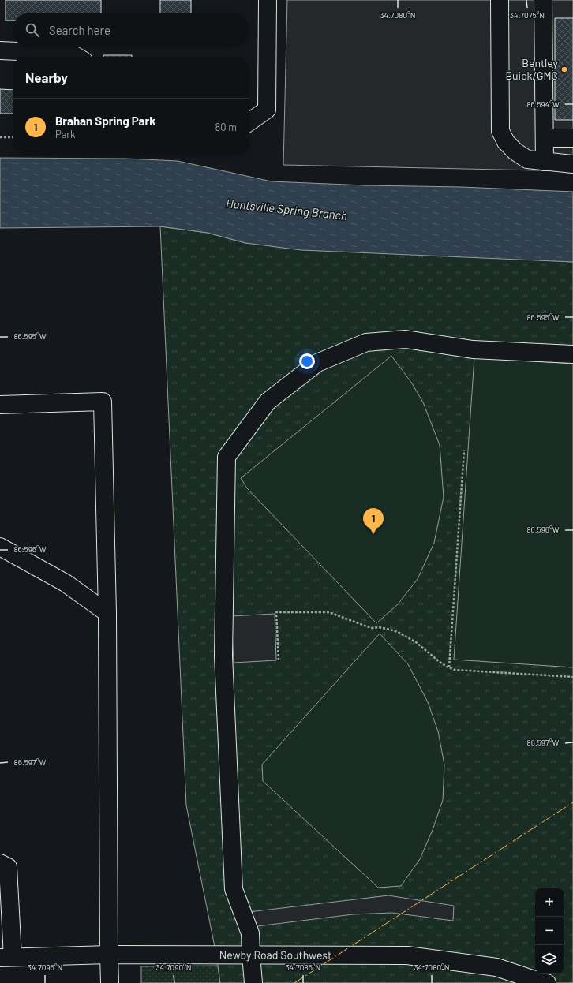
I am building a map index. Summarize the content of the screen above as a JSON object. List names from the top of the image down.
{
  "streets": {
    "street": ["Newby Road Southwest"]
  },
  "water": ["Huntsville Spring Branch"],
  "places": ["Bentley Buick/GMC"],
  "page": {
    "search": "Search here",
    "heading": "Nearby",
    "list": [
      {
        "mark": "1",
        "name": "Brahan Spring Park",
        "note": "Park",
        "value": "80 m"
      }
    ],
    "pins": "1",
    "map_buttons": ["+", "−"]
  },
  "coordinates": [
    "34.7080°N",
    "34.7075°N",
    "86.594°W",
    "86.595°W",
    "86.596°W",
    "86.597°W",
    "34.7095°N",
    "34.7090°N",
    "34.7085°N"
  ]
}
